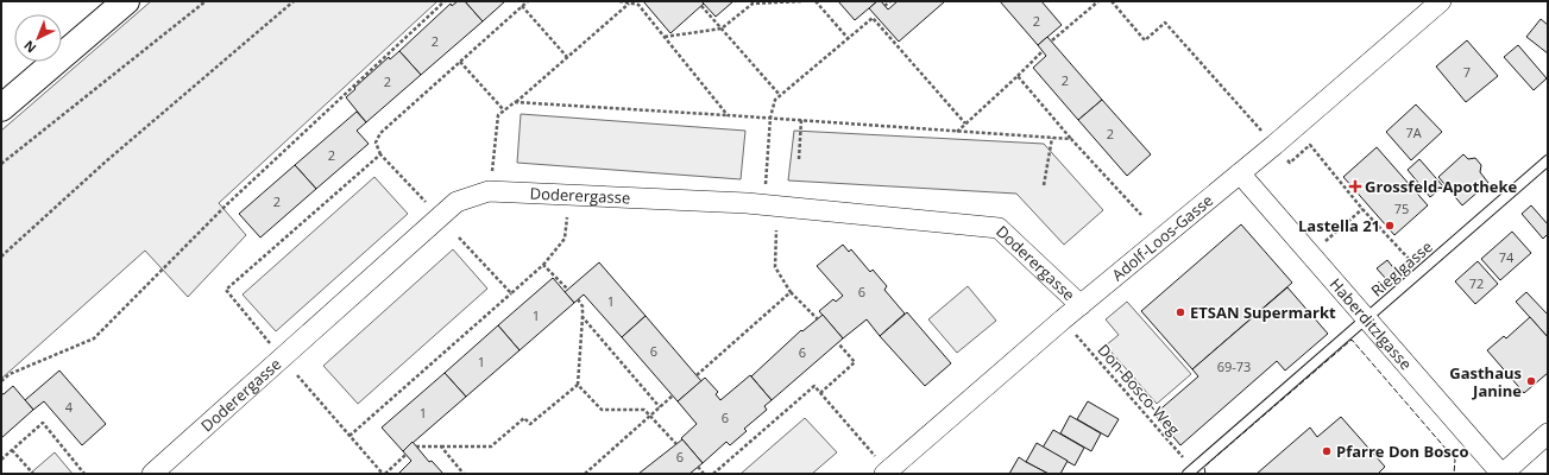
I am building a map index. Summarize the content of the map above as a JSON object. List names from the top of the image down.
{
  "streets": {
    "street": ["Doderergasse", "Adolf-Loos-Gasse", "Haberditzlgasse"],
    "lane": ["Rieglgasse"],
    "path": ["Don-Bosco-Weg"]
  },
  "crossings": [
    ["Doderergasse", "Adolf-Loos-Gasse"],
    ["Adolf-Loos-Gasse", "Haberditzlgasse"],
    ["Adolf-Loos-Gasse", "Don-Bosco-Weg"],
    ["Rieglgasse", "Haberditzlgasse"],
    ["Rieglgasse", "Don-Bosco-Weg"]
  ],
  "places": {
    "health": ["Grossfeld-Apotheke"],
    "other": [
      "Lastella 21",
      "ETSAN Supermarkt",
      "Gasthaus Janine",
      "Pfarre Don Bosco"
    ]
  },
  "house_numbers": [
    "2",
    "2",
    "7",
    "2",
    "2",
    "7A",
    "2",
    "2",
    "2",
    "75",
    "74",
    "72",
    "6",
    "1",
    "1",
    "6",
    "6",
    "1",
    "69-73",
    "4",
    "1",
    "6",
    "6"
  ],
  "north": "bottom left"
}
